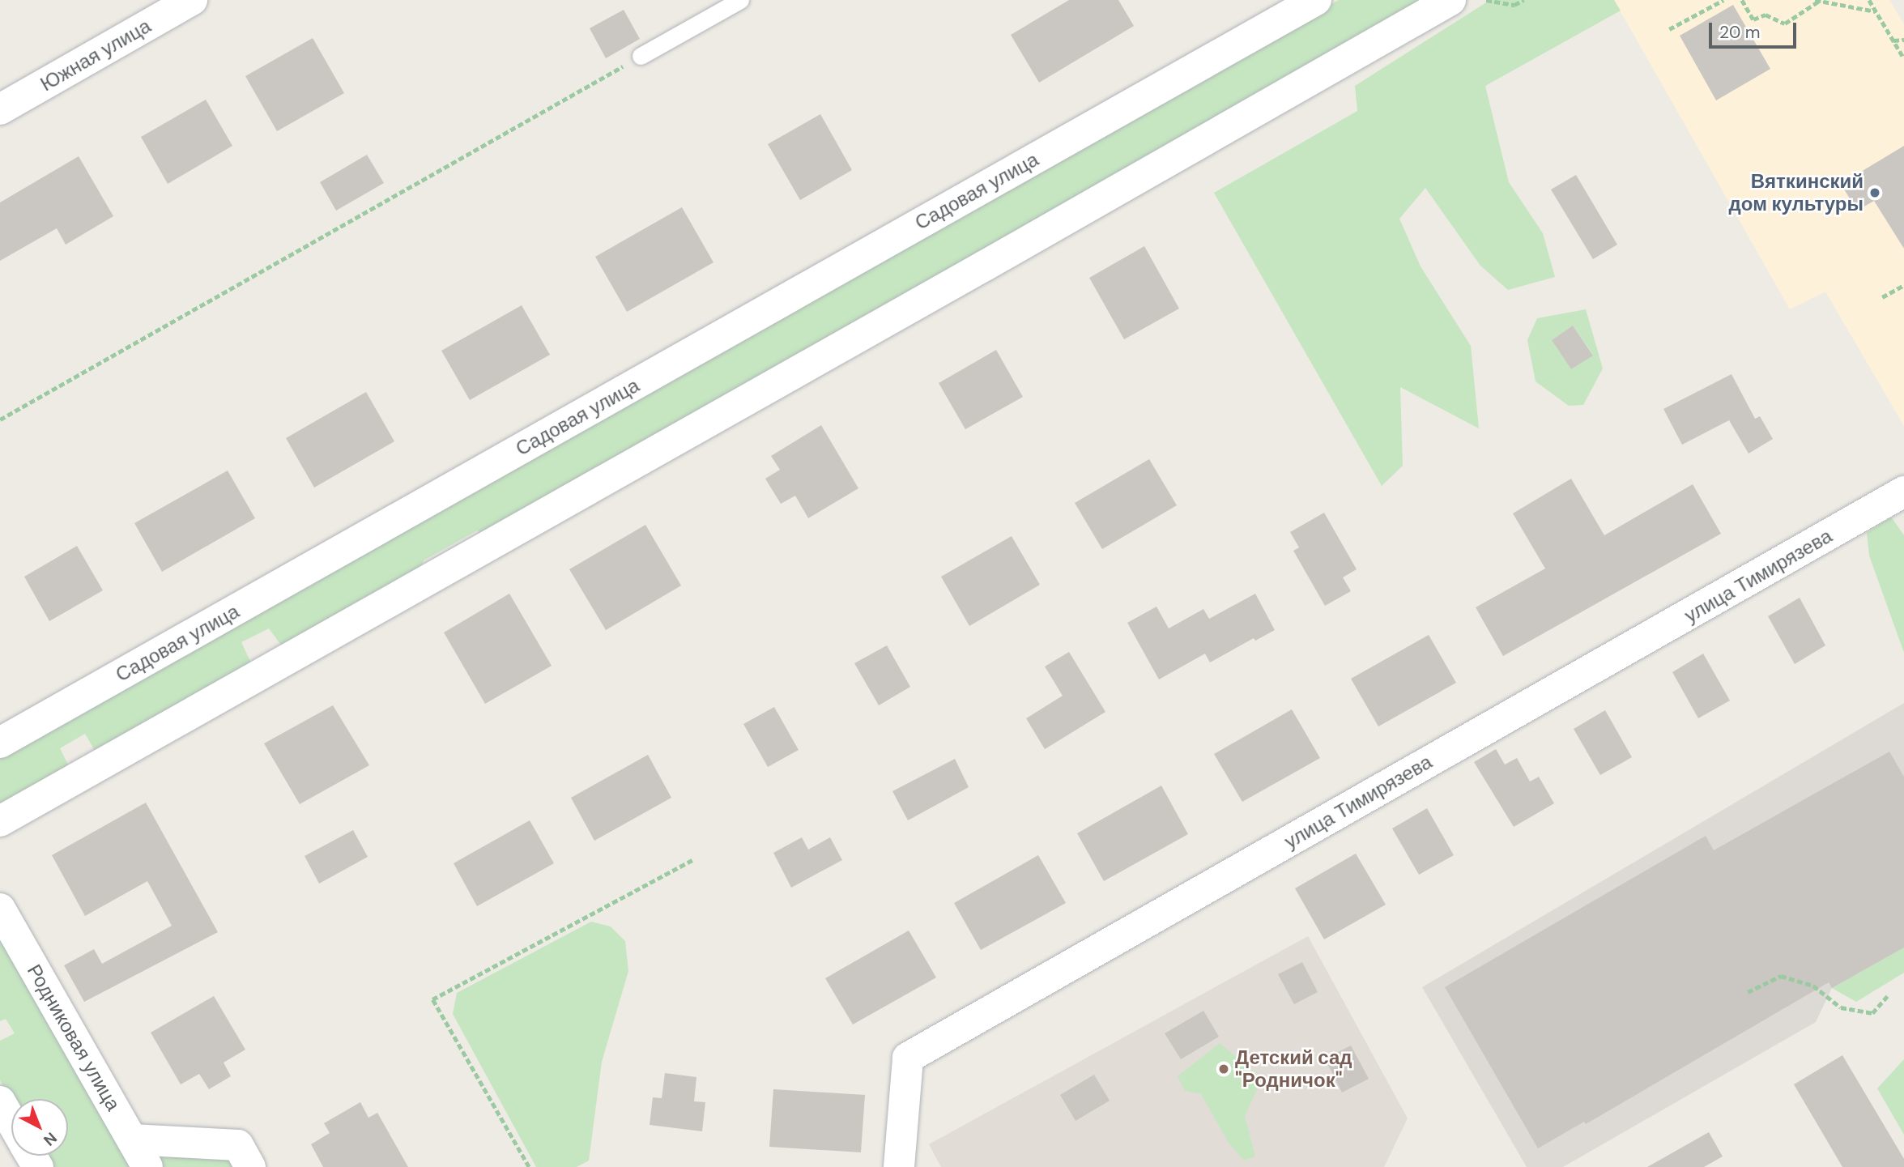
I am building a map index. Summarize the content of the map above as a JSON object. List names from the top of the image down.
{
  "streets": {
    "street": [
      "Южная улица",
      "Садовая улица",
      "улица Тимирязева",
      "Родниковая улица"
    ]
  },
  "places": ["Вяткинский дом культуры", "Детский сад \"Родничок\""],
  "scale_bar": "20 m",
  "north": "bottom right"
}
